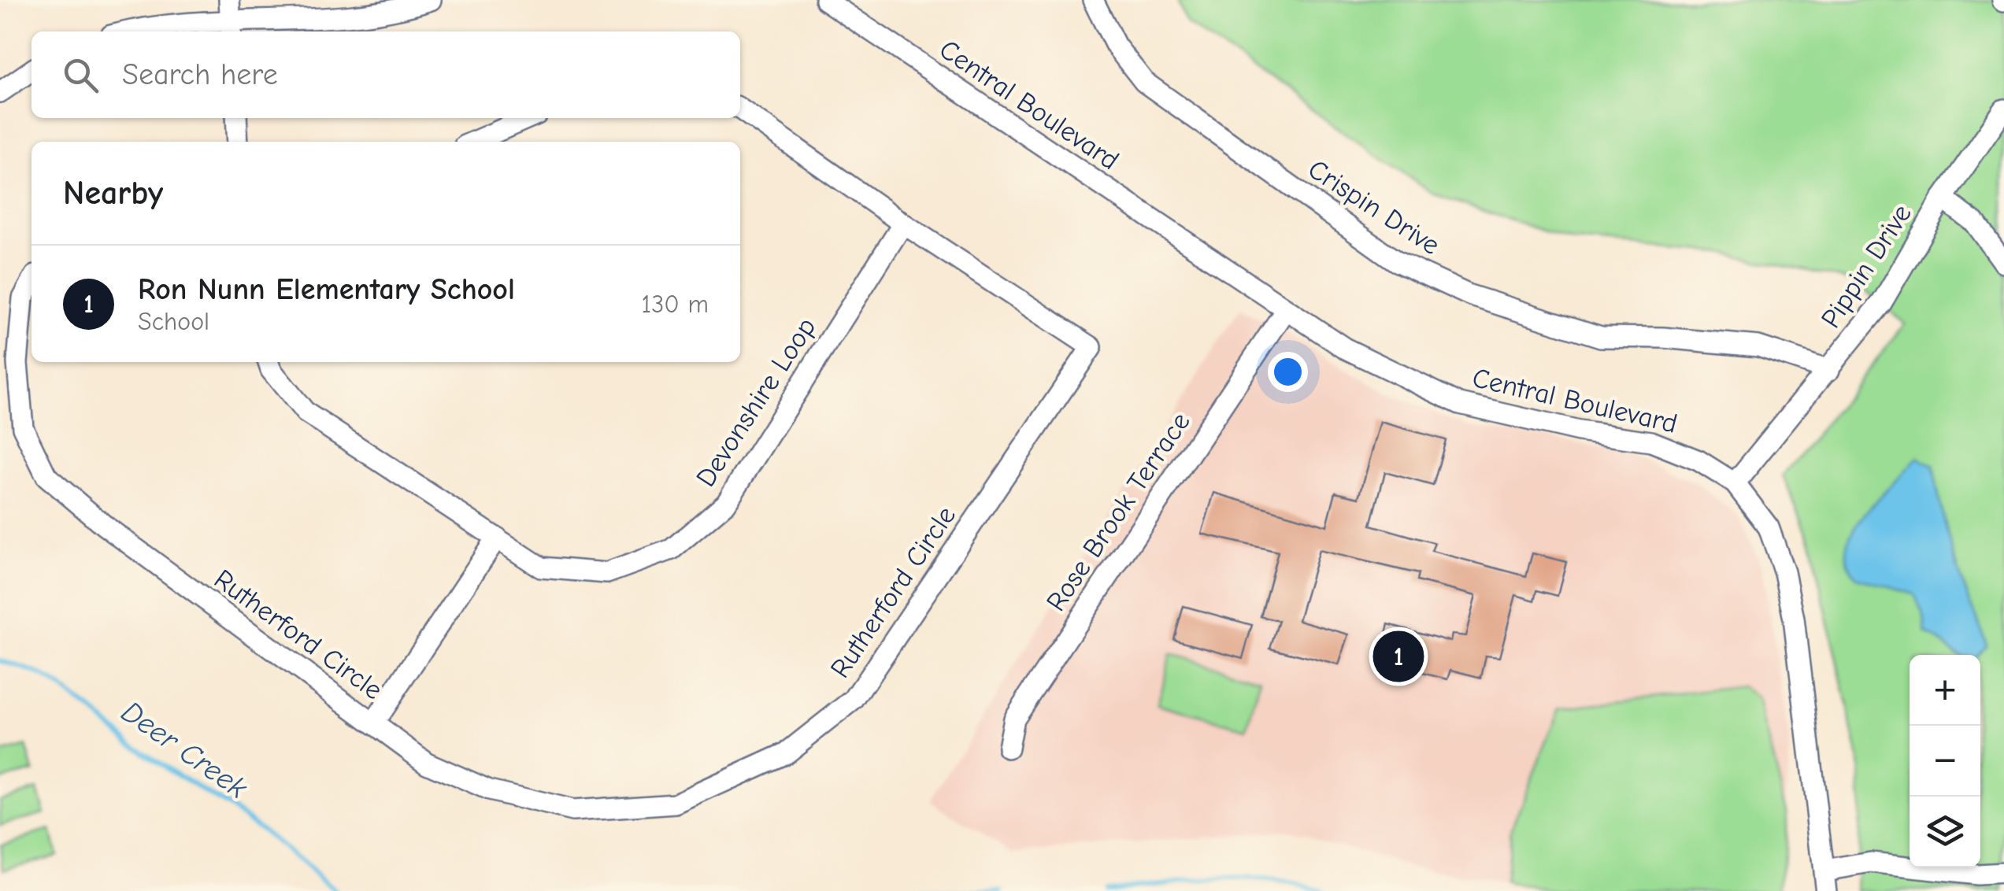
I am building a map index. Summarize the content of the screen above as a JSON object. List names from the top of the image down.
{
  "streets": {
    "street": [
      "Central Boulevard",
      "Crispin Drive",
      "Pippin Drive",
      "Devonshire Loop",
      "Rose Brook Terrace",
      "Rutherford Circle"
    ]
  },
  "crossings": [
    ["Central Boulevard", "Pippin Drive"],
    ["Central Boulevard", "Rose Brook Terrace"],
    ["Crispin Drive", "Pippin Drive"],
    ["Devonshire Loop", "Rutherford Circle"]
  ],
  "water": ["Deer Creek"],
  "page": {
    "search": "Search here",
    "heading": "Nearby",
    "list": [
      {
        "mark": "1",
        "name": "Ron Nunn Elementary School",
        "note": "School",
        "value": "130 m"
      }
    ],
    "pins": "1",
    "map_buttons": ["+", "−"]
  }
}
